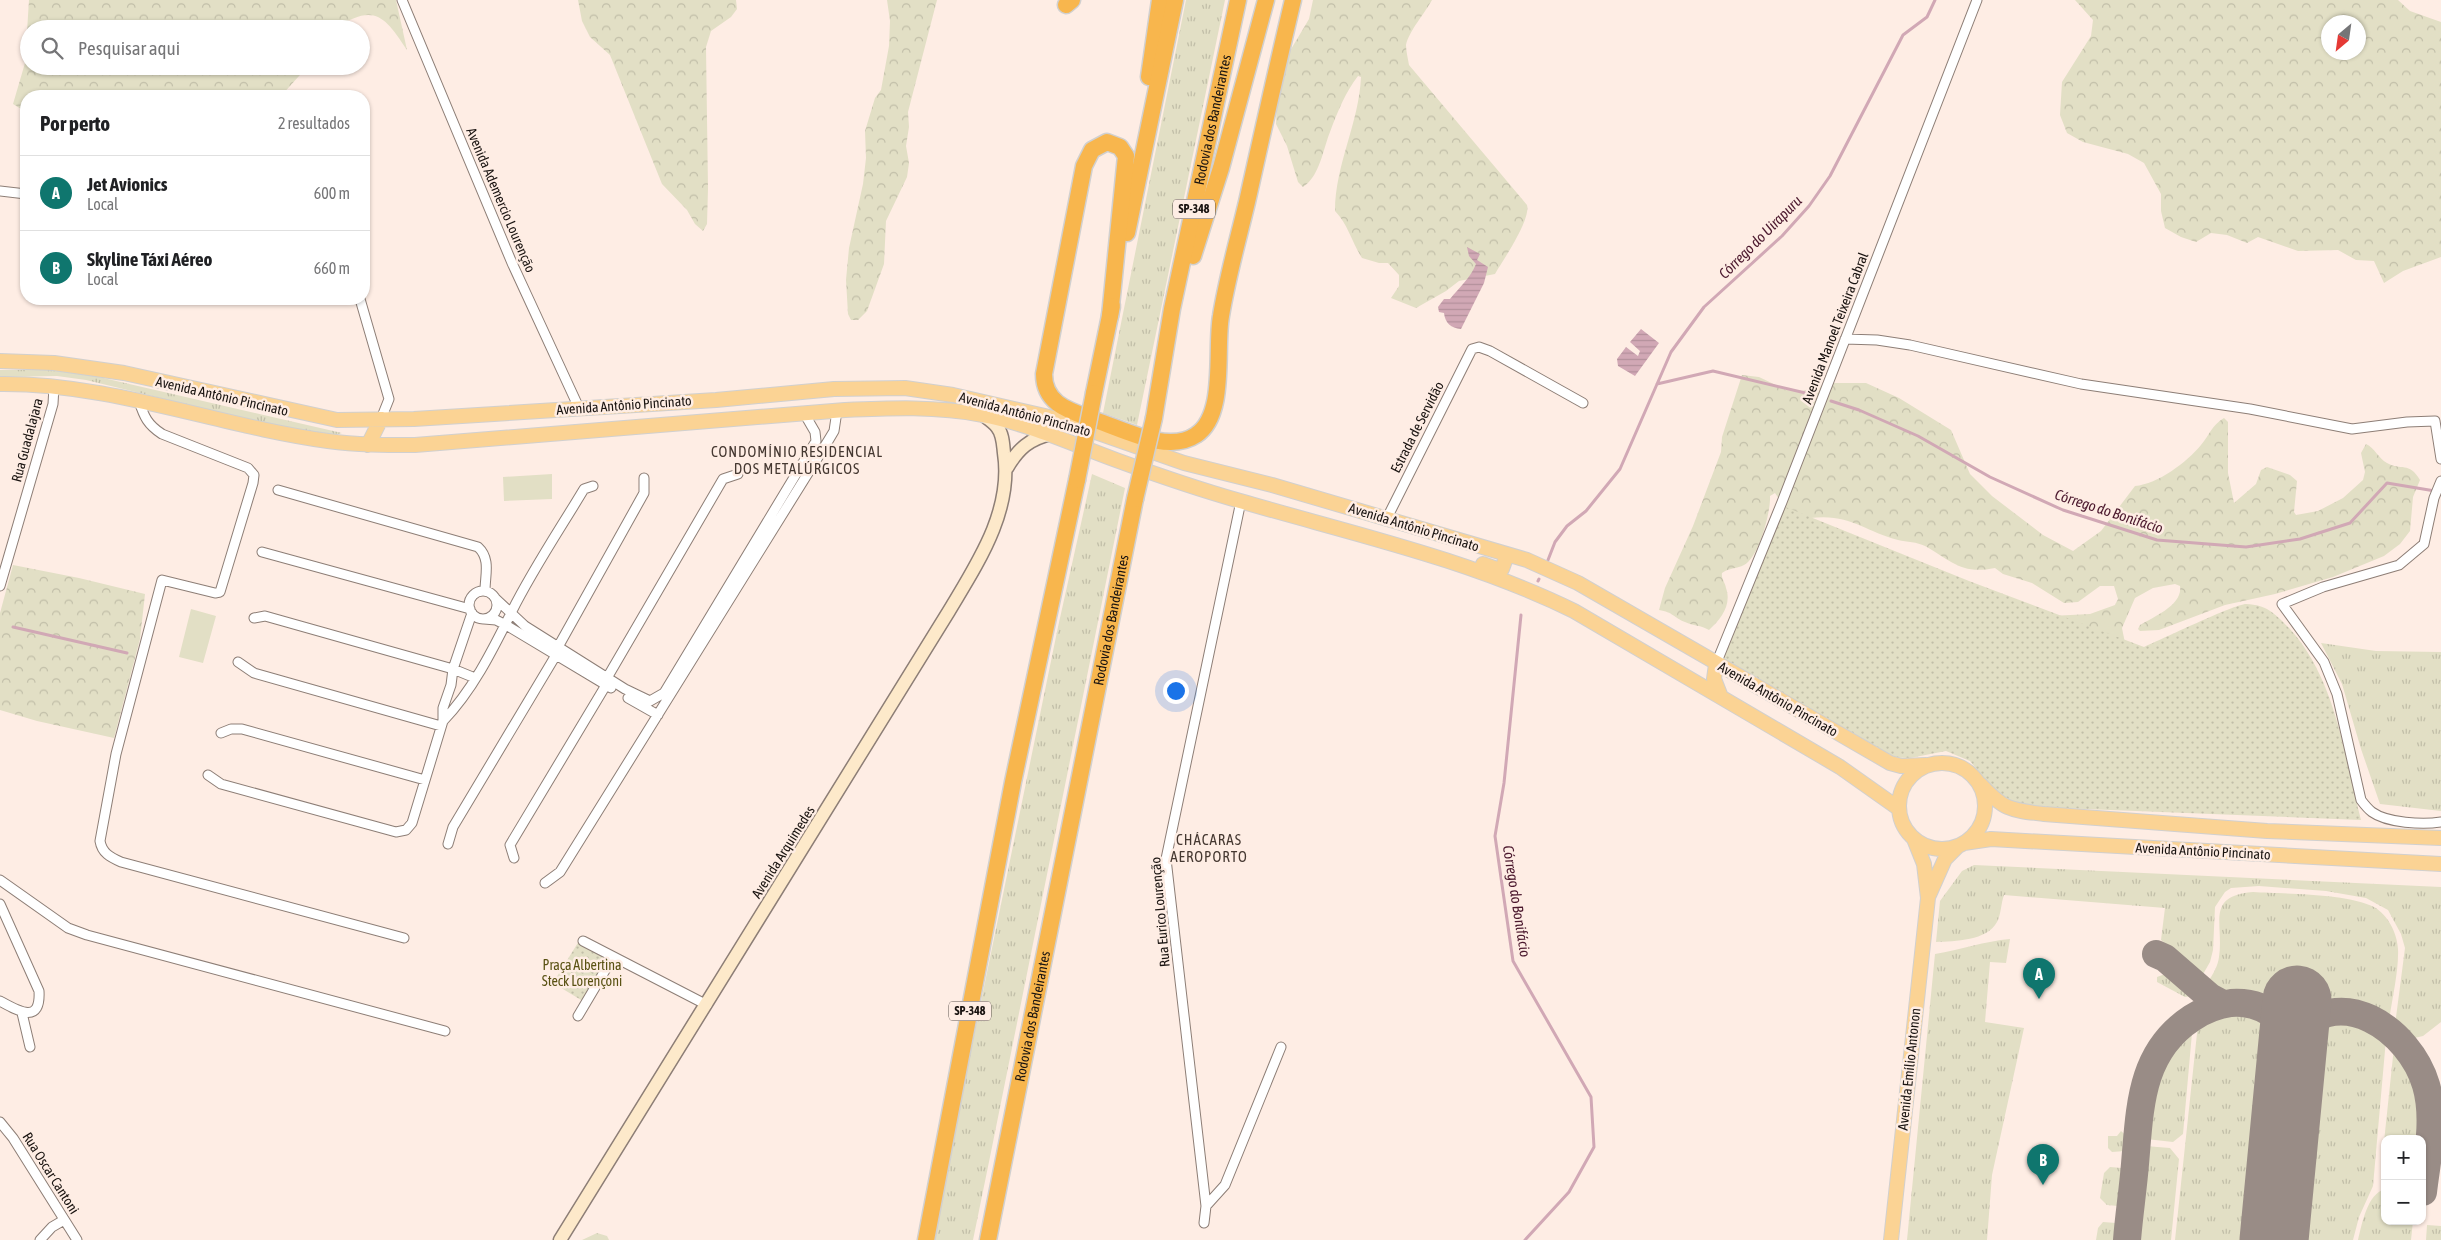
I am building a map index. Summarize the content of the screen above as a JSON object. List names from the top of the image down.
{
  "streets": {
    "highway": ["Rodovia dos Bandeirantes", "SP-348"],
    "main road": ["Avenida Antônio Pincinato", "Avenida Arquimedes", "Avenida Emílio Antonon"],
    "street": [
      "Avenida Ademercio Lourenção",
      "Avenida Manoel Teixeira Cabral",
      "Estrada de Servidão",
      "Rua Guadalajara",
      "Rua Eurico Lourenção",
      "Rua Oscar Cantoni"
    ]
  },
  "crossings": [
    ["Avenida Ademercio Lourenção", "Avenida Antônio Pincinato"],
    ["Avenida Manoel Teixeira Cabral", "Avenida Antônio Pincinato"],
    ["Avenida Antônio Pincinato", "Estrada de Servidão"],
    ["Avenida Antônio Pincinato", "Rua Guadalajara"],
    ["Avenida Antônio Pincinato", "Avenida Arquimedes"],
    ["Avenida Antônio Pincinato", "Rua Eurico Lourenção"]
  ],
  "districts": ["CONDOMÍNIO RESIDENCIAL DOS METALÚRGICOS", "CHÁCARAS AEROPORTO"],
  "water": ["Córrego do Uirapuru", "Córrego do Bonifácio"],
  "parks": ["Praça Albertina Steck Lorençoni"],
  "north": "bottom left",
  "page": {
    "search": "Pesquisar aqui",
    "heading": ["Por perto", "2 resultados"],
    "list": [
      {
        "mark": "A",
        "name": "Jet Avionics",
        "note": "Local",
        "value": "600 m"
      },
      {
        "mark": "B",
        "name": "Skyline Táxi Aéreo",
        "note": "Local",
        "value": "660 m"
      }
    ],
    "pins": ["A", "B"],
    "map_buttons": ["+", "−"]
  }
}
